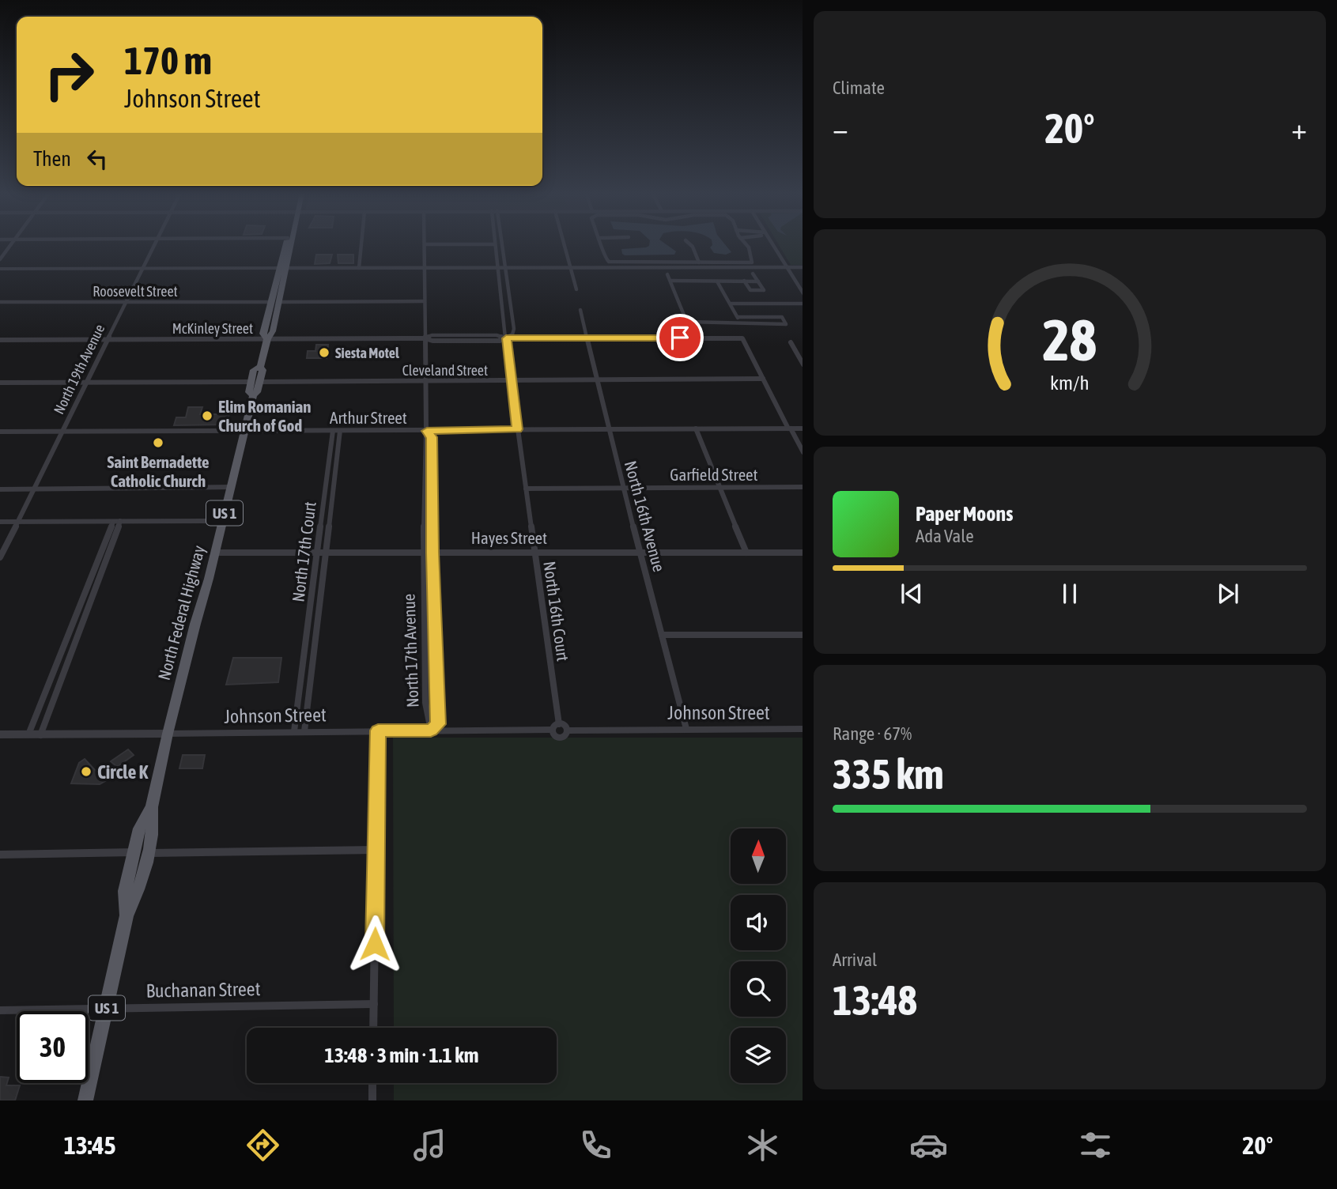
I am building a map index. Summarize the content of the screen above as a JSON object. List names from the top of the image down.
{
  "streets": {
    "main road": ["US 1", "North Federal Highway"],
    "street": [
      "Roosevelt Street",
      "McKinley Street",
      "North 19th Avenue",
      "Cleveland Street",
      "Arthur Street",
      "Garfield Street",
      "North 16th Avenue",
      "Hayes Street",
      "North 17th Court",
      "North 16th Court",
      "North 17th Avenue",
      "Johnson Street",
      "Buchanan Street"
    ]
  },
  "crossings": [
    ["Roosevelt Street", "North 19th Avenue"],
    ["Roosevelt Street", "US 1"],
    ["McKinley Street", "North 19th Avenue"],
    ["McKinley Street", "Cleveland Street"],
    ["McKinley Street", "US 1"],
    ["McKinley Street", "North 16th Avenue"],
    ["McKinley Street", "North 16th Court"],
    ["McKinley Street", "North 17th Avenue"],
    ["North 19th Avenue", "Cleveland Street"],
    ["North 19th Avenue", "Arthur Street"],
    ["Cleveland Street", "US 1"],
    ["Cleveland Street", "North 16th Avenue"],
    ["Cleveland Street", "North 16th Court"],
    ["Cleveland Street", "North 17th Avenue"],
    ["Arthur Street", "North 16th Avenue"],
    ["Arthur Street", "North 17th Court"],
    ["Arthur Street", "North 16th Court"],
    ["Arthur Street", "North Federal Highway"],
    ["Arthur Street", "North 17th Avenue"],
    ["Garfield Street", "North 16th Avenue"],
    ["Garfield Street", "North 16th Court"],
    ["US 1", "North Federal Highway"],
    ["North 16th Avenue", "Hayes Street"],
    ["North 16th Avenue", "Johnson Street"],
    ["Hayes Street", "North 17th Court"],
    ["Hayes Street", "North 16th Court"],
    ["Hayes Street", "North Federal Highway"],
    ["Hayes Street", "North 17th Avenue"],
    ["North 17th Court", "Johnson Street"],
    ["North 16th Court", "Johnson Street"],
    ["North Federal Highway", "Johnson Street"],
    ["North Federal Highway", "Buchanan Street"],
    ["North 17th Avenue", "Johnson Street"]
  ],
  "places": [
    "Siesta Motel",
    "Elim Romanian Church of God",
    "Saint Bernadette Catholic Church",
    "Circle K"
  ],
  "north": "top",
  "page": {
    "tile": [
      "Climate",
      ["Range · 67%", "335 km"],
      ["Arrival", "13:48"]
    ],
    "turn": ["170 m", "Johnson Street"],
    "heat": ["−", "20°", "+"],
    "then": "Then",
    "song": ["Paper Moons", "Ada Vale"],
    "limit": "30",
    "trip": "13:48 · 3 min · 1.1 km",
    "tabs": ["13:45", "20°"],
    "gauge": ["28", "km/h"]
  }
}
